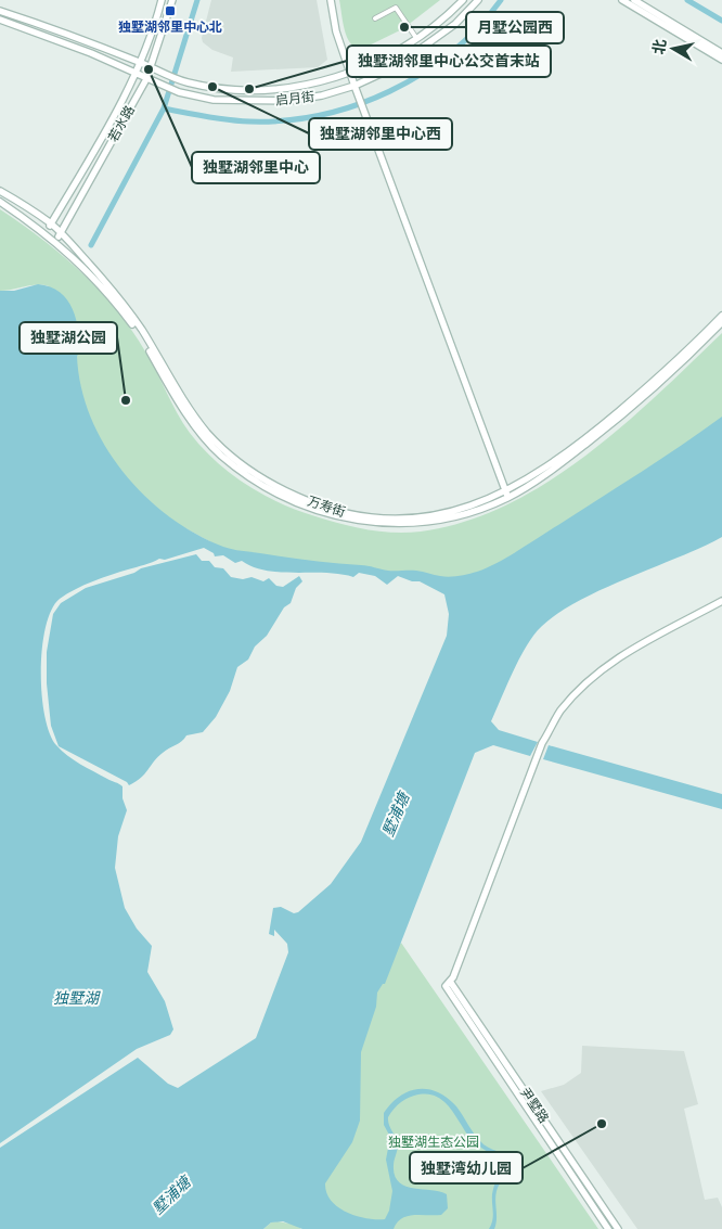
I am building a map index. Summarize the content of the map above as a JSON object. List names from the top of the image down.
{
  "streets": {
    "street": [
      "启月街",
      "若水路",
      "万寿街",
      "尹墅路"
    ]
  },
  "crossings": [
    ["启月街", "若水路"],
    ["若水路", "万寿街"]
  ],
  "water": ["墅浦塘", "独墅湖"],
  "parks": ["独墅湖生态公园"],
  "places": {
    "transit": ["独墅湖邻里中心北"],
    "other": [
      "月墅公园西",
      "独墅湖邻里中心",
      "独墅湖邻里中心西",
      "独墅湖邻里中心公交首末站",
      "独墅湖公园",
      "独墅湾幼儿园"
    ]
  },
  "north": "left"
}
